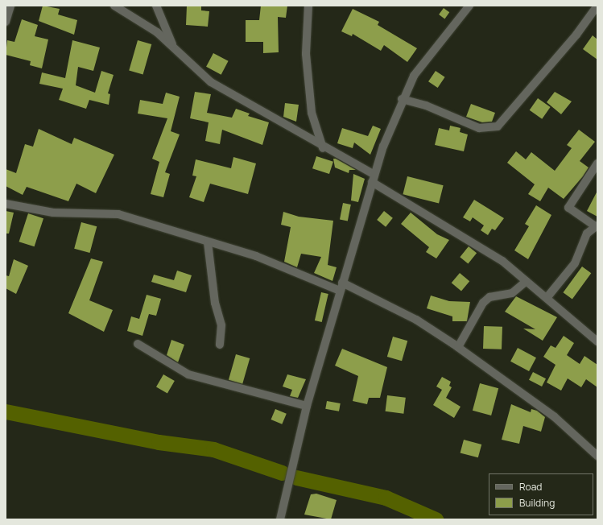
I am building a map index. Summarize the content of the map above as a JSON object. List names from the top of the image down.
{
  "legend": ["Road", "Building"]
}
